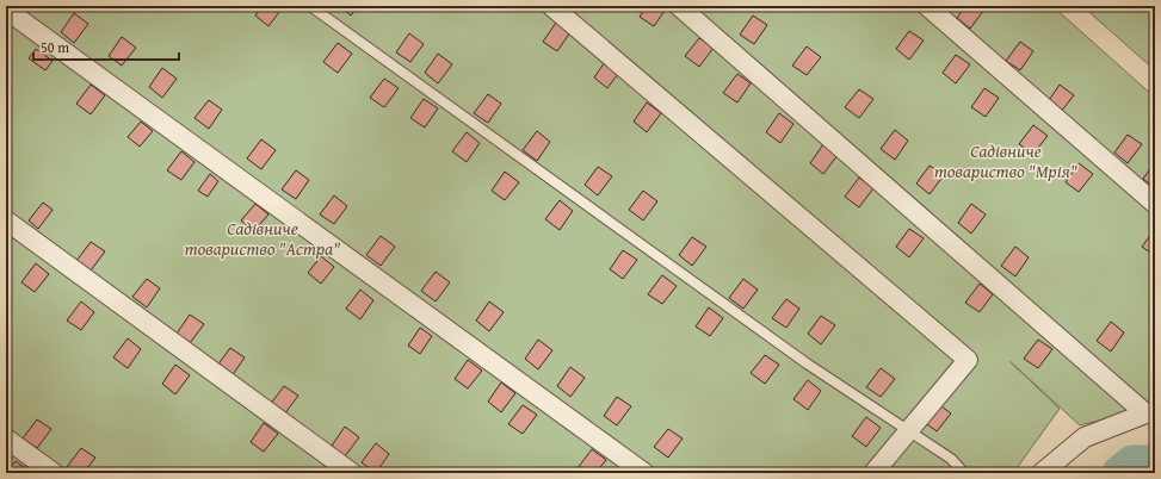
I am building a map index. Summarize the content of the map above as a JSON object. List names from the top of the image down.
{
  "parks": ["Садівниче товариство \"Мрія\"", "Садівниче товариство \"Астра\""],
  "scale_bar": "50 m"
}
